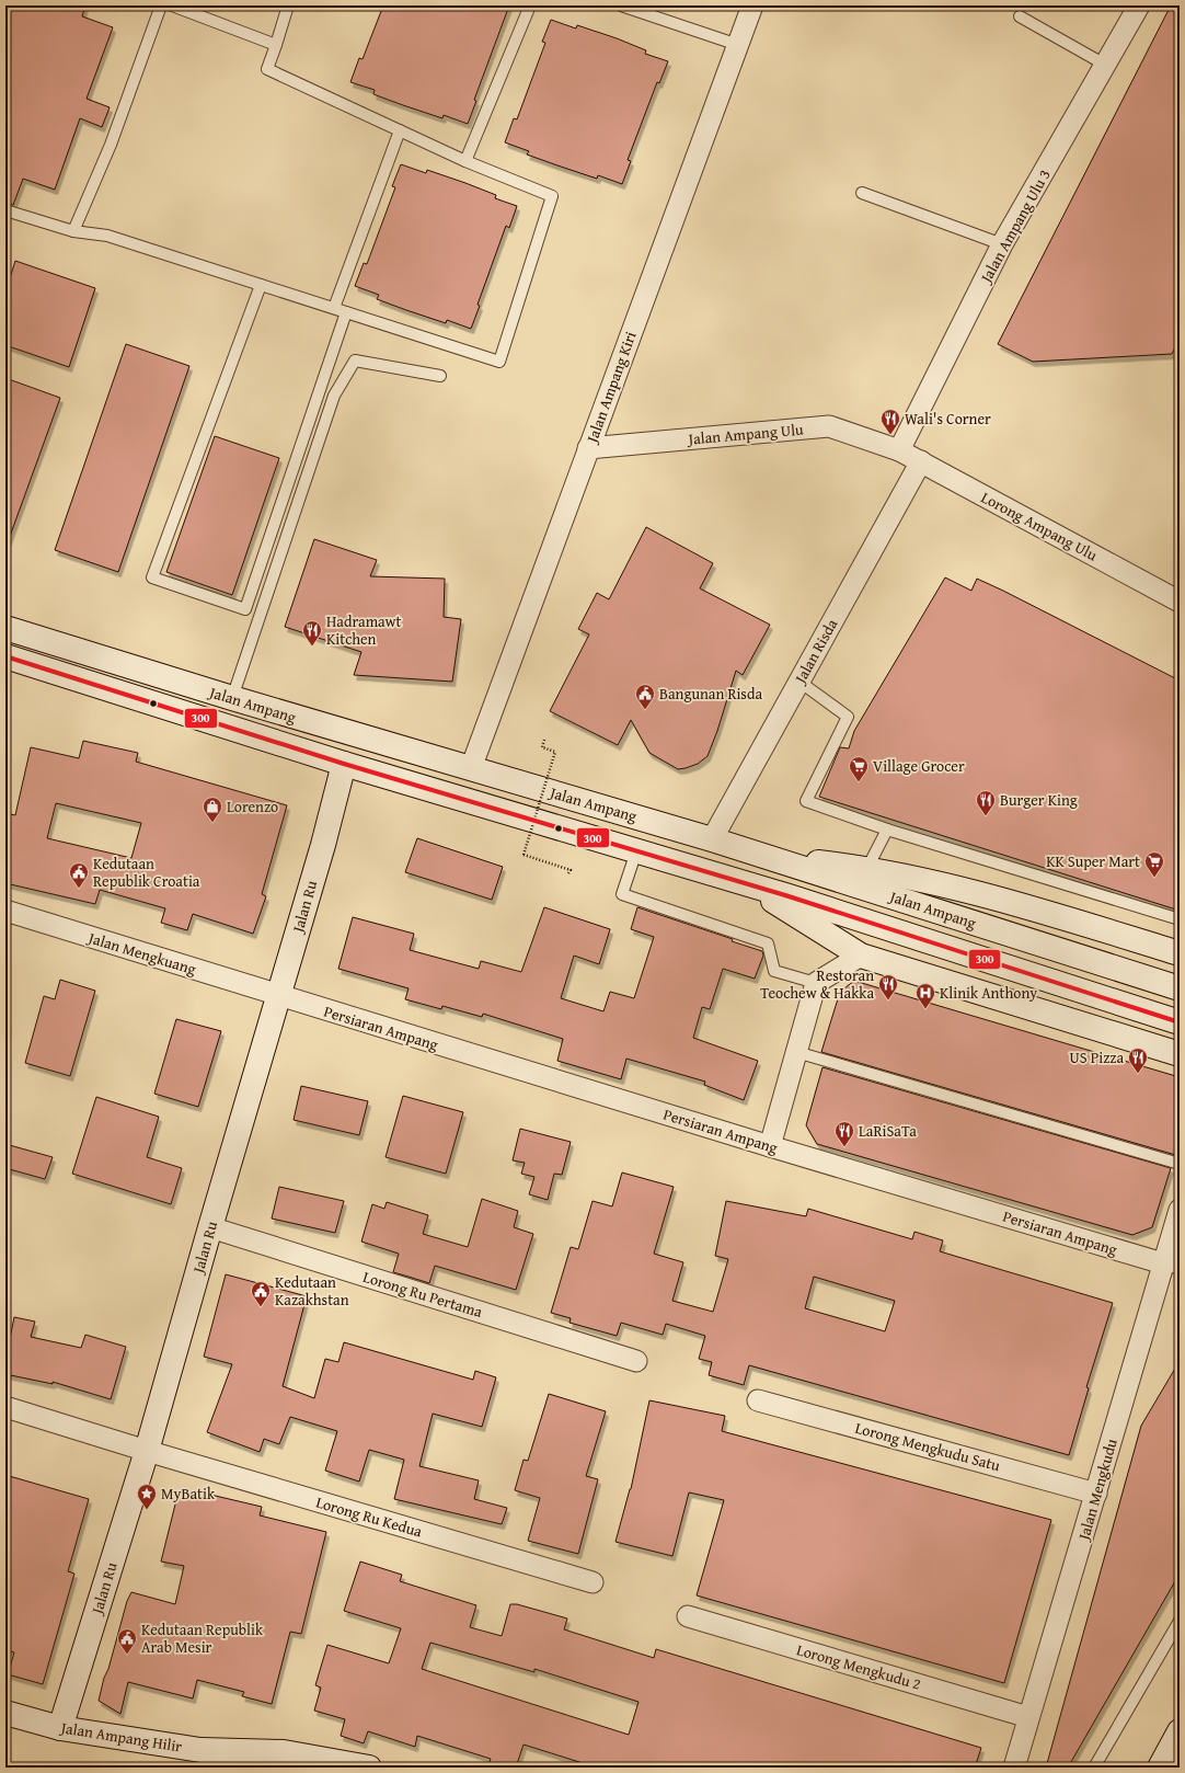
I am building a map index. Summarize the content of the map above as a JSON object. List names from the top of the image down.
{
  "streets": {
    "main road": ["Jalan Ampang", "Jalan Ru", "Jalan Ampang Hilir"],
    "street": [
      "Jalan Ampang Ulu 3",
      "Jalan Ampang Kiri",
      "Jalan Ampang Ulu",
      "Lorong Ampang Ulu",
      "Jalan Risda",
      "Jalan Mengkuang",
      "Persiaran Ampang",
      "Lorong Ru Pertama",
      "Lorong Mengkudu Satu",
      "Jalan Mengkudu",
      "Lorong Ru Kedua",
      "Lorong Mengkudu 2"
    ]
  },
  "crossings": [
    ["Jalan Ampang Ulu 3", "Jalan Ampang Ulu"],
    ["Jalan Ampang Ulu 3", "Lorong Ampang Ulu"],
    ["Jalan Ampang Kiri", "Jalan Ampang Ulu"],
    ["Jalan Ampang Kiri", "Jalan Ampang"],
    ["Jalan Ampang Ulu", "Lorong Ampang Ulu"],
    ["Lorong Ampang Ulu", "Jalan Risda"],
    ["Jalan Risda", "Jalan Ampang"],
    ["Jalan Ampang", "Jalan Ru"],
    ["Jalan Ru", "Jalan Mengkuang"],
    ["Jalan Ru", "Persiaran Ampang"],
    ["Jalan Ru", "Lorong Ru Pertama"],
    ["Jalan Ru", "Lorong Ru Kedua"],
    ["Jalan Ru", "Jalan Ampang Hilir"],
    ["Jalan Mengkuang", "Persiaran Ampang"],
    ["Persiaran Ampang", "Jalan Mengkudu"],
    ["Lorong Mengkudu Satu", "Jalan Mengkudu"],
    ["Jalan Mengkudu", "Lorong Mengkudu 2"]
  ],
  "places": {
    "restaurant": [
      "Wali's Corner",
      "Hadramawt Kitchen",
      "Burger King",
      "Restoran Teochew & Hakka",
      "US Pizza",
      "LaRiSaTa"
    ],
    "public building": [
      "Bangunan Risda",
      "Kedutaan Republik Croatia",
      "Kedutaan Kazakhstan",
      "Kedutaan Republik Arab Mesir"
    ],
    "supermarket": ["Village Grocer", "KK Super Mart"],
    "shop": ["Lorenzo"],
    "hospital": ["Klinik Anthony"],
    "place": ["MyBatik"]
  },
  "lines": ["transit line 300"]
}
